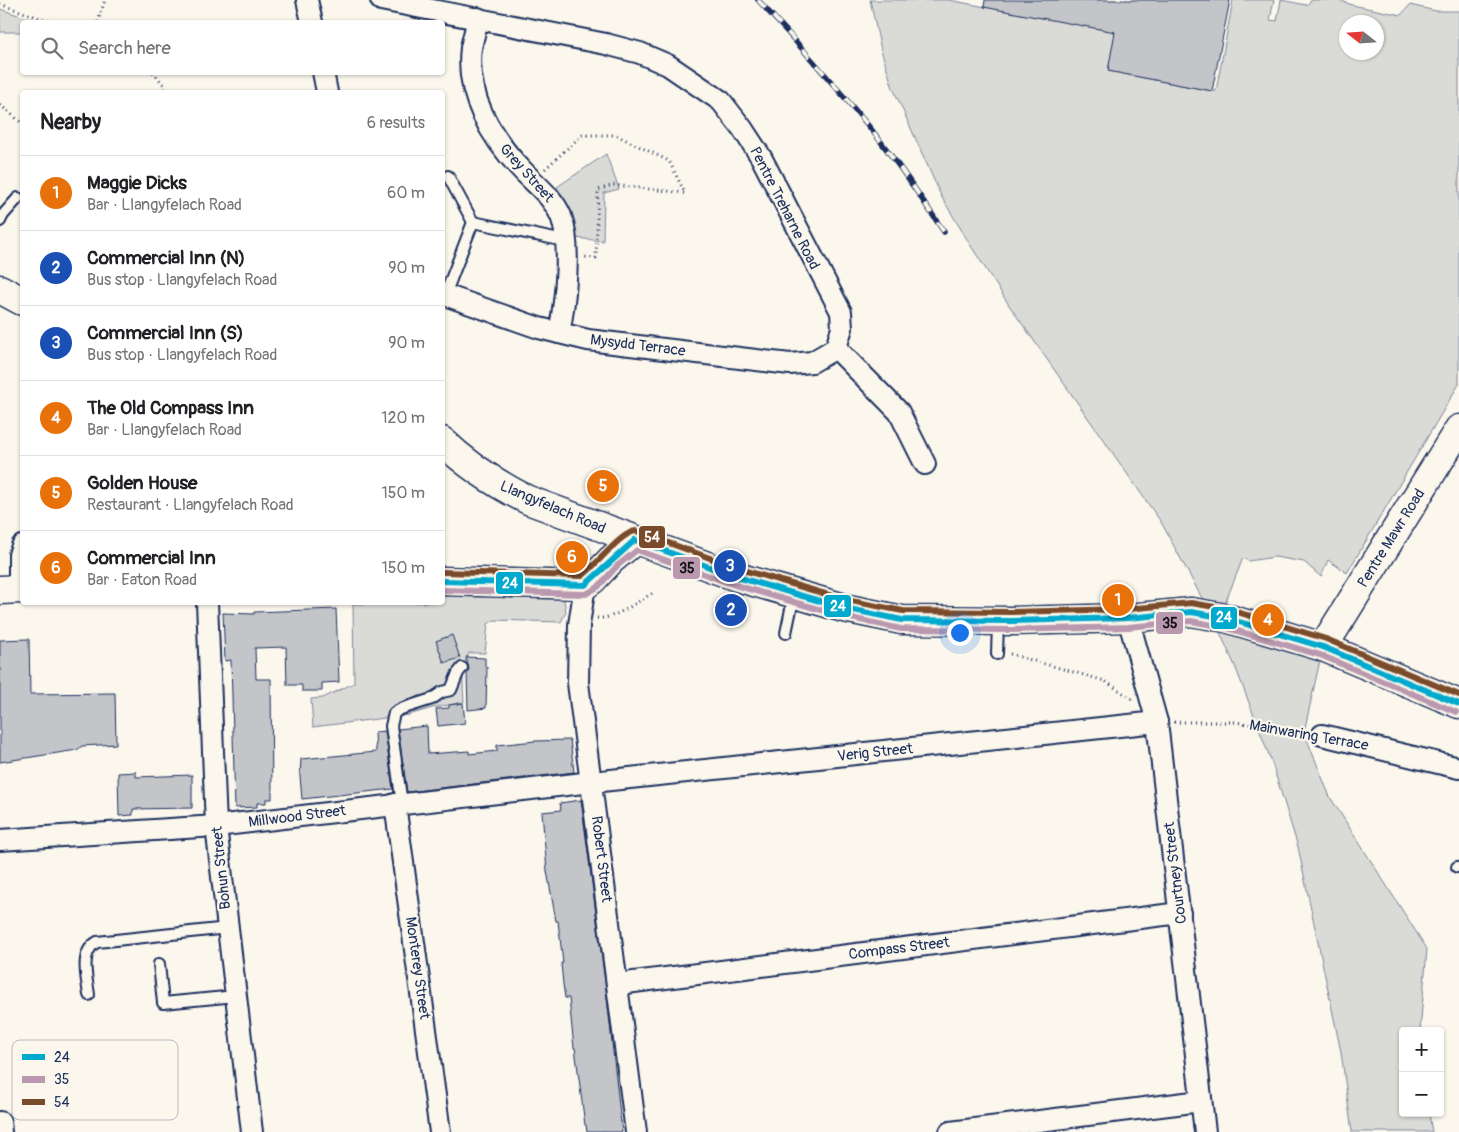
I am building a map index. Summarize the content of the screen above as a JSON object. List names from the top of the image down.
{
  "streets": {
    "main road": ["Llangyfelach Road", "Pentre Mawr Road"],
    "street": [
      "Grey Street",
      "Pentre Treharne Road",
      "Mysydd Terrace",
      "Mainwaring Terrace",
      "Verig Street",
      "Millwood Street",
      "Robert Street",
      "Bohun Street",
      "Courtney Street",
      "Compass Street",
      "Monterey Street"
    ]
  },
  "crossings": [
    ["Grey Street", "Pentre Treharne Road"],
    ["Grey Street", "Mysydd Terrace"],
    ["Pentre Treharne Road", "Mysydd Terrace"],
    ["Llangyfelach Road", "Pentre Mawr Road"],
    ["Llangyfelach Road", "Courtney Street"],
    ["Mainwaring Terrace", "Verig Street"],
    ["Mainwaring Terrace", "Courtney Street"],
    ["Verig Street", "Millwood Street"],
    ["Verig Street", "Robert Street"],
    ["Verig Street", "Courtney Street"],
    ["Millwood Street", "Robert Street"],
    ["Millwood Street", "Bohun Street"],
    ["Millwood Street", "Monterey Street"],
    ["Robert Street", "Compass Street"],
    ["Courtney Street", "Compass Street"]
  ],
  "lines": ["transit line 54", "transit line 24", "transit line 35"],
  "legend": ["24", "35", "54"],
  "north": "left",
  "page": {
    "search": "Search here",
    "heading": ["Nearby", "6 results"],
    "list": [
      {
        "mark": "1",
        "name": "Maggie Dicks",
        "note": "Bar · Llangyfelach Road",
        "value": "60 m"
      },
      {
        "mark": "2",
        "name": "Commercial Inn (N)",
        "note": "Bus stop · Llangyfelach Road",
        "value": "90 m"
      },
      {
        "mark": "3",
        "name": "Commercial Inn (S)",
        "note": "Bus stop · Llangyfelach Road",
        "value": "90 m"
      },
      {
        "mark": "4",
        "name": "The Old Compass Inn",
        "note": "Bar · Llangyfelach Road",
        "value": "120 m"
      },
      {
        "mark": "5",
        "name": "Golden House",
        "note": "Restaurant · Llangyfelach Road",
        "value": "150 m"
      },
      {
        "mark": "6",
        "name": "Commercial Inn",
        "note": "Bar · Eaton Road",
        "value": "150 m"
      }
    ],
    "pins": [
      "5",
      "6",
      "3",
      "1",
      "2",
      "4"
    ],
    "map_buttons": ["+", "−"]
  }
}
